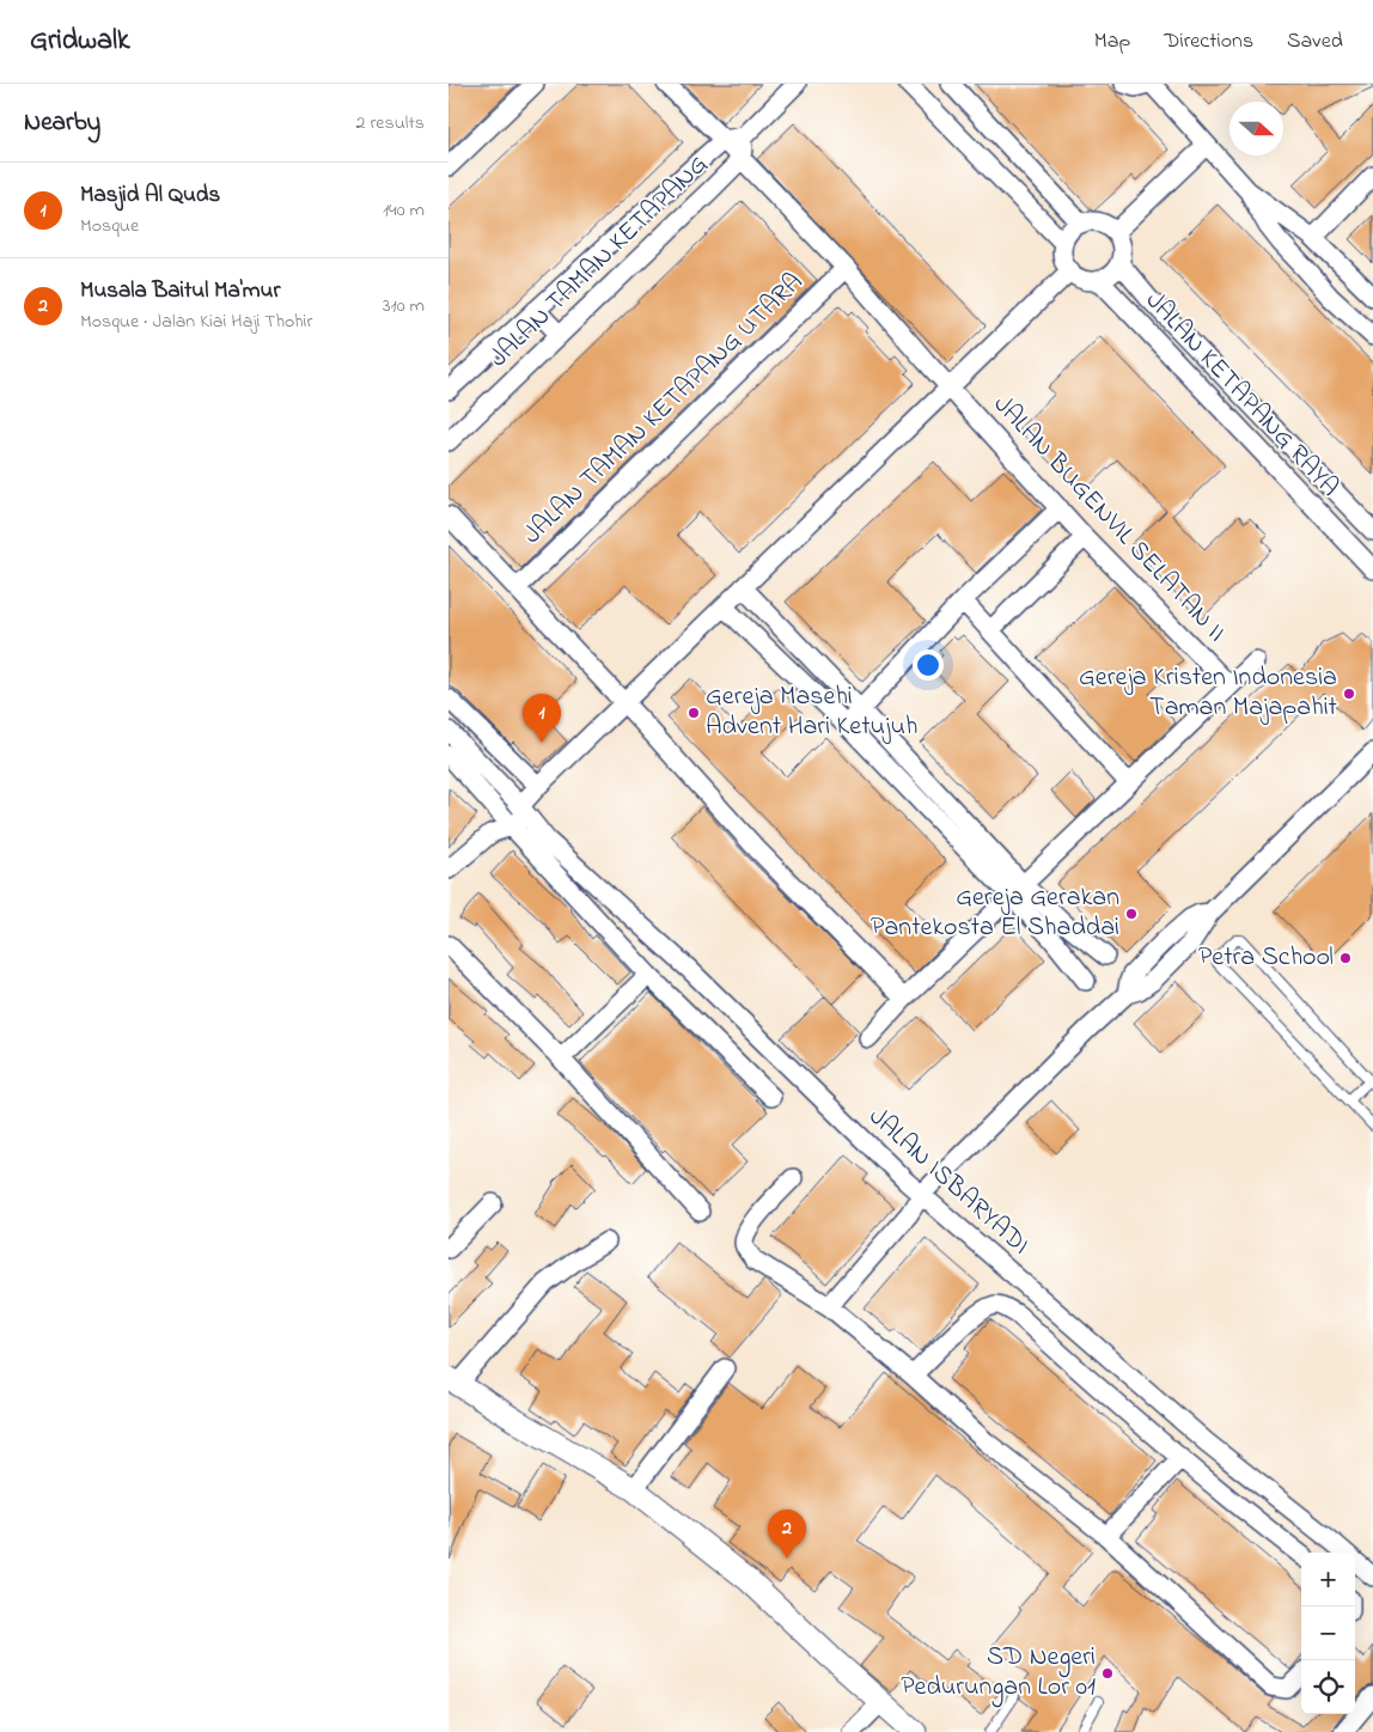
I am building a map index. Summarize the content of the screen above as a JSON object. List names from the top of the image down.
{
  "streets": {
    "street": [
      "JALAN TAMAN KETAPANG",
      "JALAN KETAPANG RAYA",
      "JALAN TAMAN KETAPANG UTARA",
      "JALAN BUGENVIL SELATAN II",
      "JALAN ISBARYADI"
    ]
  },
  "crossings": [
    ["JALAN TAMAN KETAPANG", "JALAN BUGENVIL SELATAN II"],
    ["JALAN TAMAN KETAPANG UTARA", "JALAN BUGENVIL SELATAN II"]
  ],
  "places": [
    "Gereja Kristen Indonesia Taman Majapahit",
    "Gereja Masehi Advent Hari Ketujuh",
    "Gereja Gerakan Pantekosta El Shaddai",
    "Petra School",
    "SD Negeri Pedurungan Lor 01"
  ],
  "north": "right",
  "page": {
    "header": "Gridwalk",
    "nav": ["Map", "Directions", "Saved"],
    "heading": ["Nearby", "2 results"],
    "list": [
      {
        "mark": "1",
        "name": "Masjid Al Quds",
        "note": "Mosque",
        "value": "140 m"
      },
      {
        "mark": "2",
        "name": "Musala Baitul Ma'mur",
        "note": "Mosque · Jalan Kiai Haji Thohir",
        "value": "310 m"
      }
    ],
    "pins": ["1", "2"],
    "map_buttons": ["+", "−"]
  }
}
